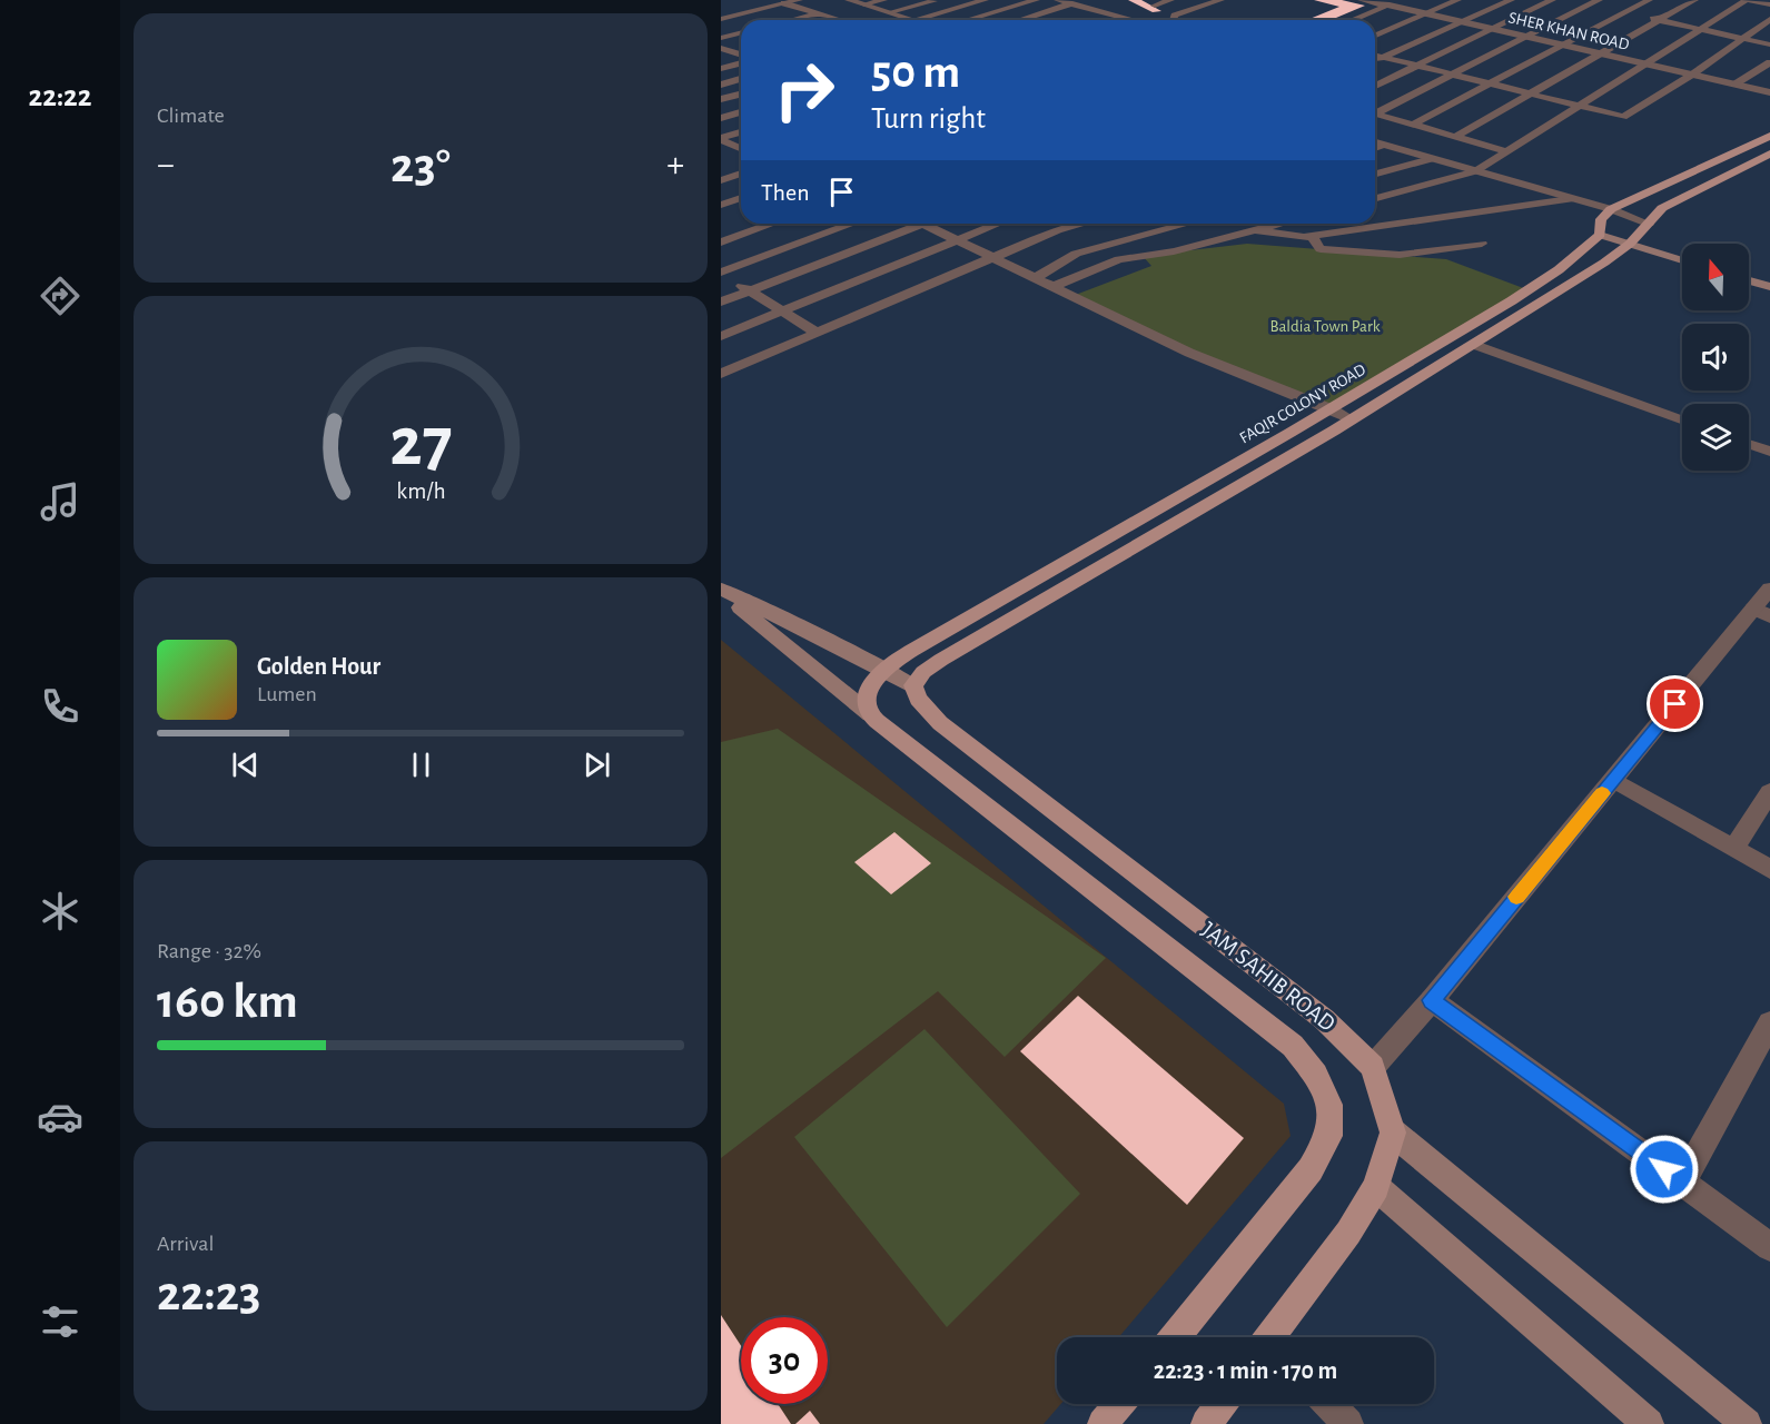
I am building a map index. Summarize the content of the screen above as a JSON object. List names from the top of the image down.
{
  "streets": {
    "main road": ["FAQIR COLONY ROAD", "JAM SAHIB ROAD"],
    "street": ["SHER KHAN ROAD"]
  },
  "crossings": [
    ["FAQIR COLONY ROAD", "JAM SAHIB ROAD"]
  ],
  "parks": ["Baldia Town Park"],
  "north": "top",
  "page": {
    "tabs": "22:22",
    "tile": [
      "Climate",
      ["Range · 32%", "160 km"],
      ["Arrival", "22:23"]
    ],
    "turn": ["50 m", "Turn right"],
    "heat": ["−", "23°", "+"],
    "then": "Then",
    "song": ["Golden Hour", "Lumen"],
    "limit": "30",
    "trip": "22:23 · 1 min · 170 m",
    "gauge": ["27", "km/h"]
  }
}
